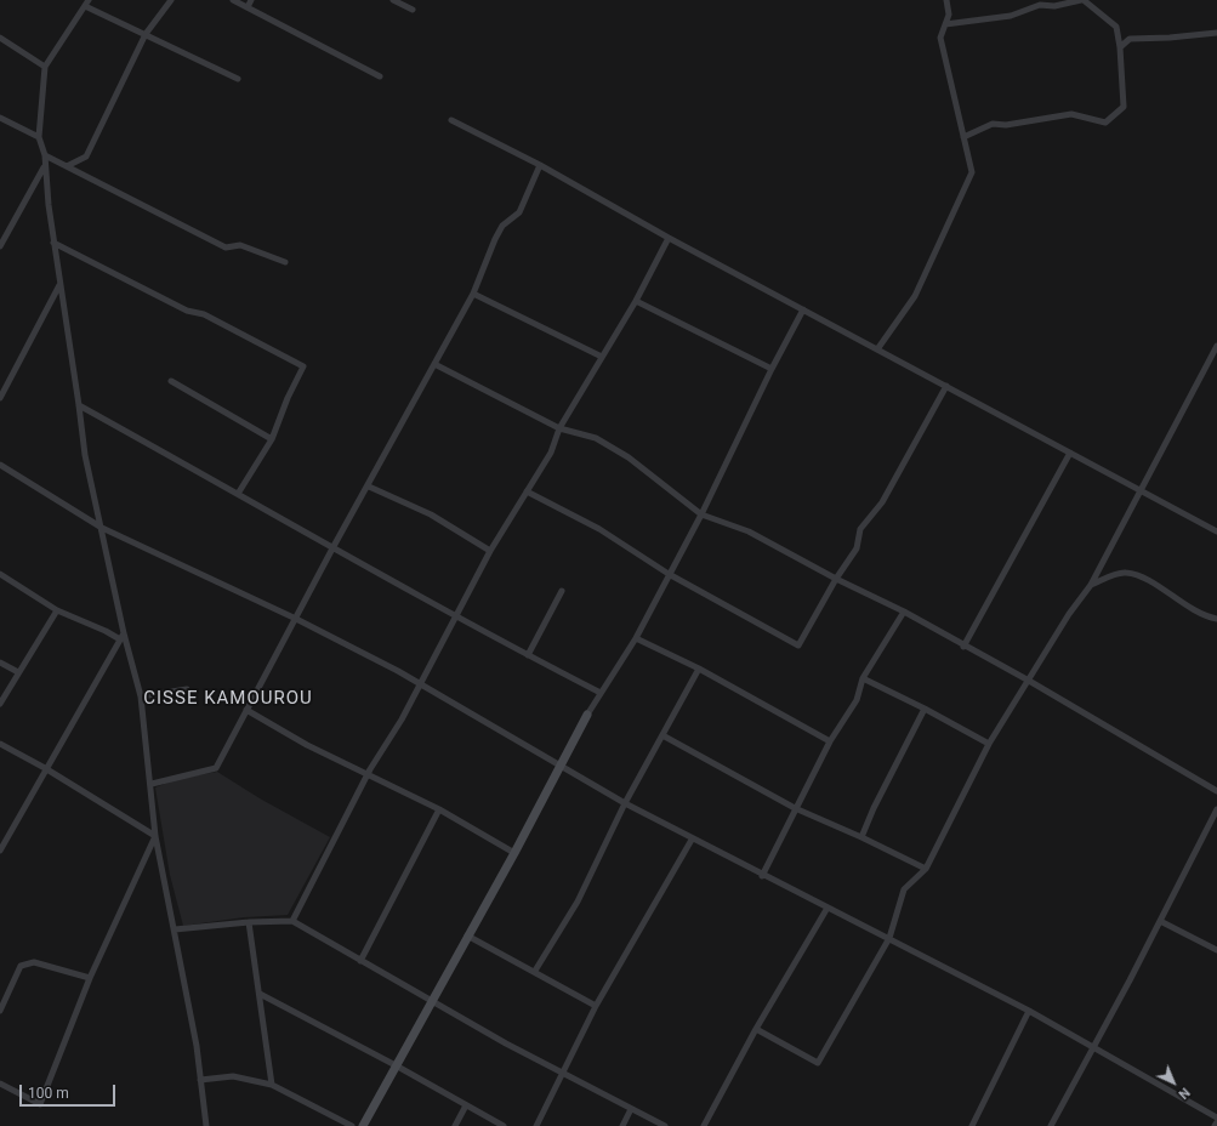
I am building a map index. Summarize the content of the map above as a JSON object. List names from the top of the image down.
{
  "districts": ["CISSE KAMOUROU"],
  "scale_bar": "100 m",
  "north": "bottom right"
}
